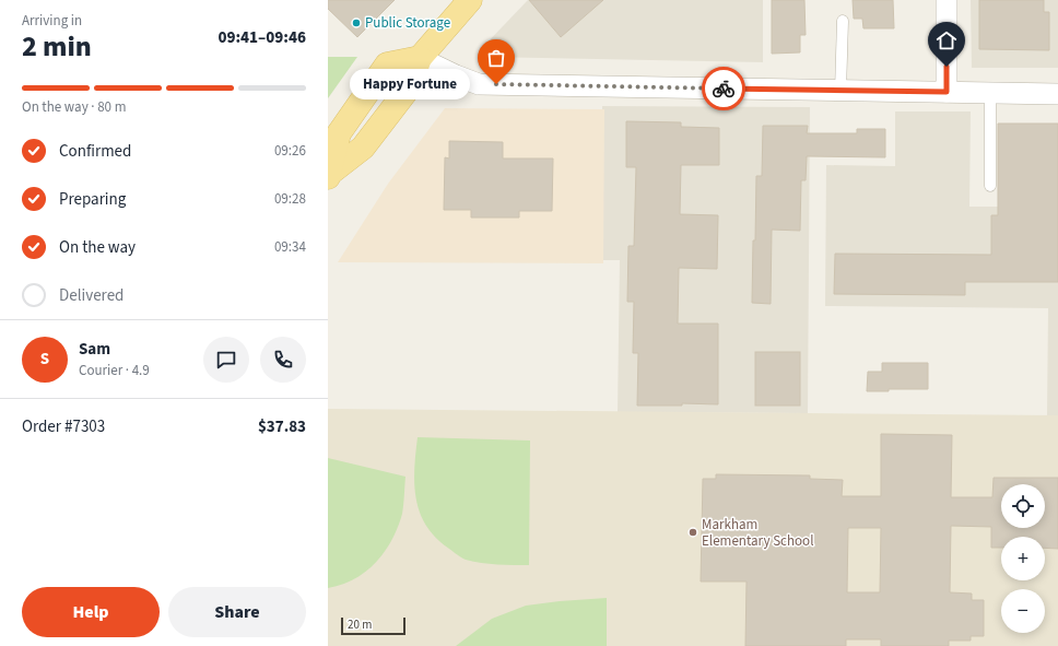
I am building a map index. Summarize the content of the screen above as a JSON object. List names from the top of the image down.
{
  "places": ["Public Storage", "Happy Fortune", "Markham Elementary School"],
  "scale_bar": "20 m",
  "page": {
    "heading": ["2 min", "Arriving in", "09:41–09:46"],
    "panel": [
      "Sam",
      "Courier · 4.9",
      "Order #7303",
      "$37.83"
    ],
    "bubble": "Happy Fortune",
    "bar": "On the way · 80 m",
    "list": [
      ["Confirmed", "09:26"],
      ["Preparing", "09:28"],
      ["On the way", "09:34"],
      "Delivered"
    ],
    "round": "S",
    "map_buttons": ["+", "−"],
    "buttons": ["Help", "Share"],
    "scale": "20 m"
  }
}
